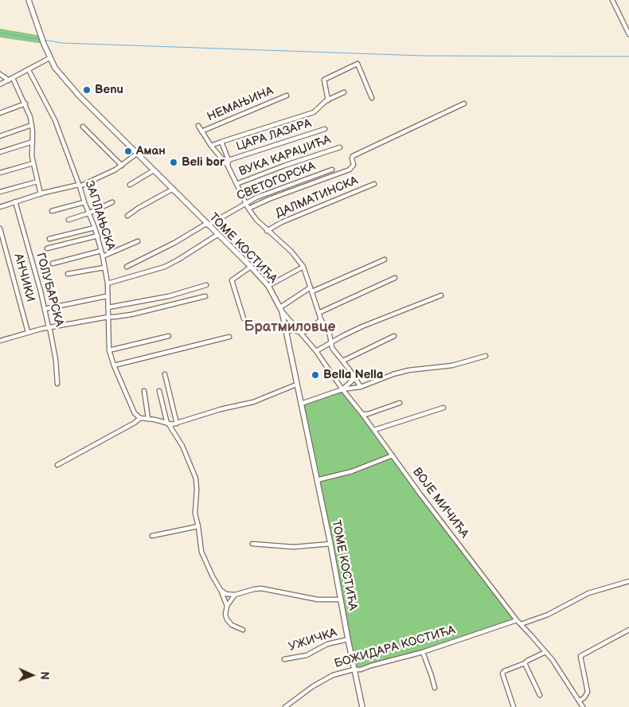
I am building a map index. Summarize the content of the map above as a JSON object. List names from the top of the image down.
{
  "streets": {
    "street": [
      "НЕМАЊИНА",
      "ЦАРА ЛАЗАРА",
      "ВУКА КАРАЏИЋА",
      "СВЕТОГОРСКА",
      "ДАЛМАТИНСКА",
      "ЗАПЛАЊСКА",
      "ТОМЕ КОСТИЋА",
      "АНЧИКИ",
      "ГОЛУБАРСКА",
      "ВОЈЕ МИЧИЋА",
      "УЖИЧКА",
      "БОЖИДАРА КОСТИЋА"
    ]
  },
  "crossings": [
    ["СВЕТОГОРСКА", "ТОМЕ КОСТИЋА"],
    ["ТОМЕ КОСТИЋА", "ВОЈЕ МИЧИЋА"],
    ["ТОМЕ КОСТИЋА", "УЖИЧКА"],
    ["ТОМЕ КОСТИЋА", "БОЖИДАРА КОСТИЋА"],
    ["ВОЈЕ МИЧИЋА", "БОЖИДАРА КОСТИЋА"]
  ],
  "districts": ["Братмиловце"],
  "places": [
    "Benu",
    "Аман",
    "Beli bor",
    "Bella Nella"
  ],
  "north": "right"
}
